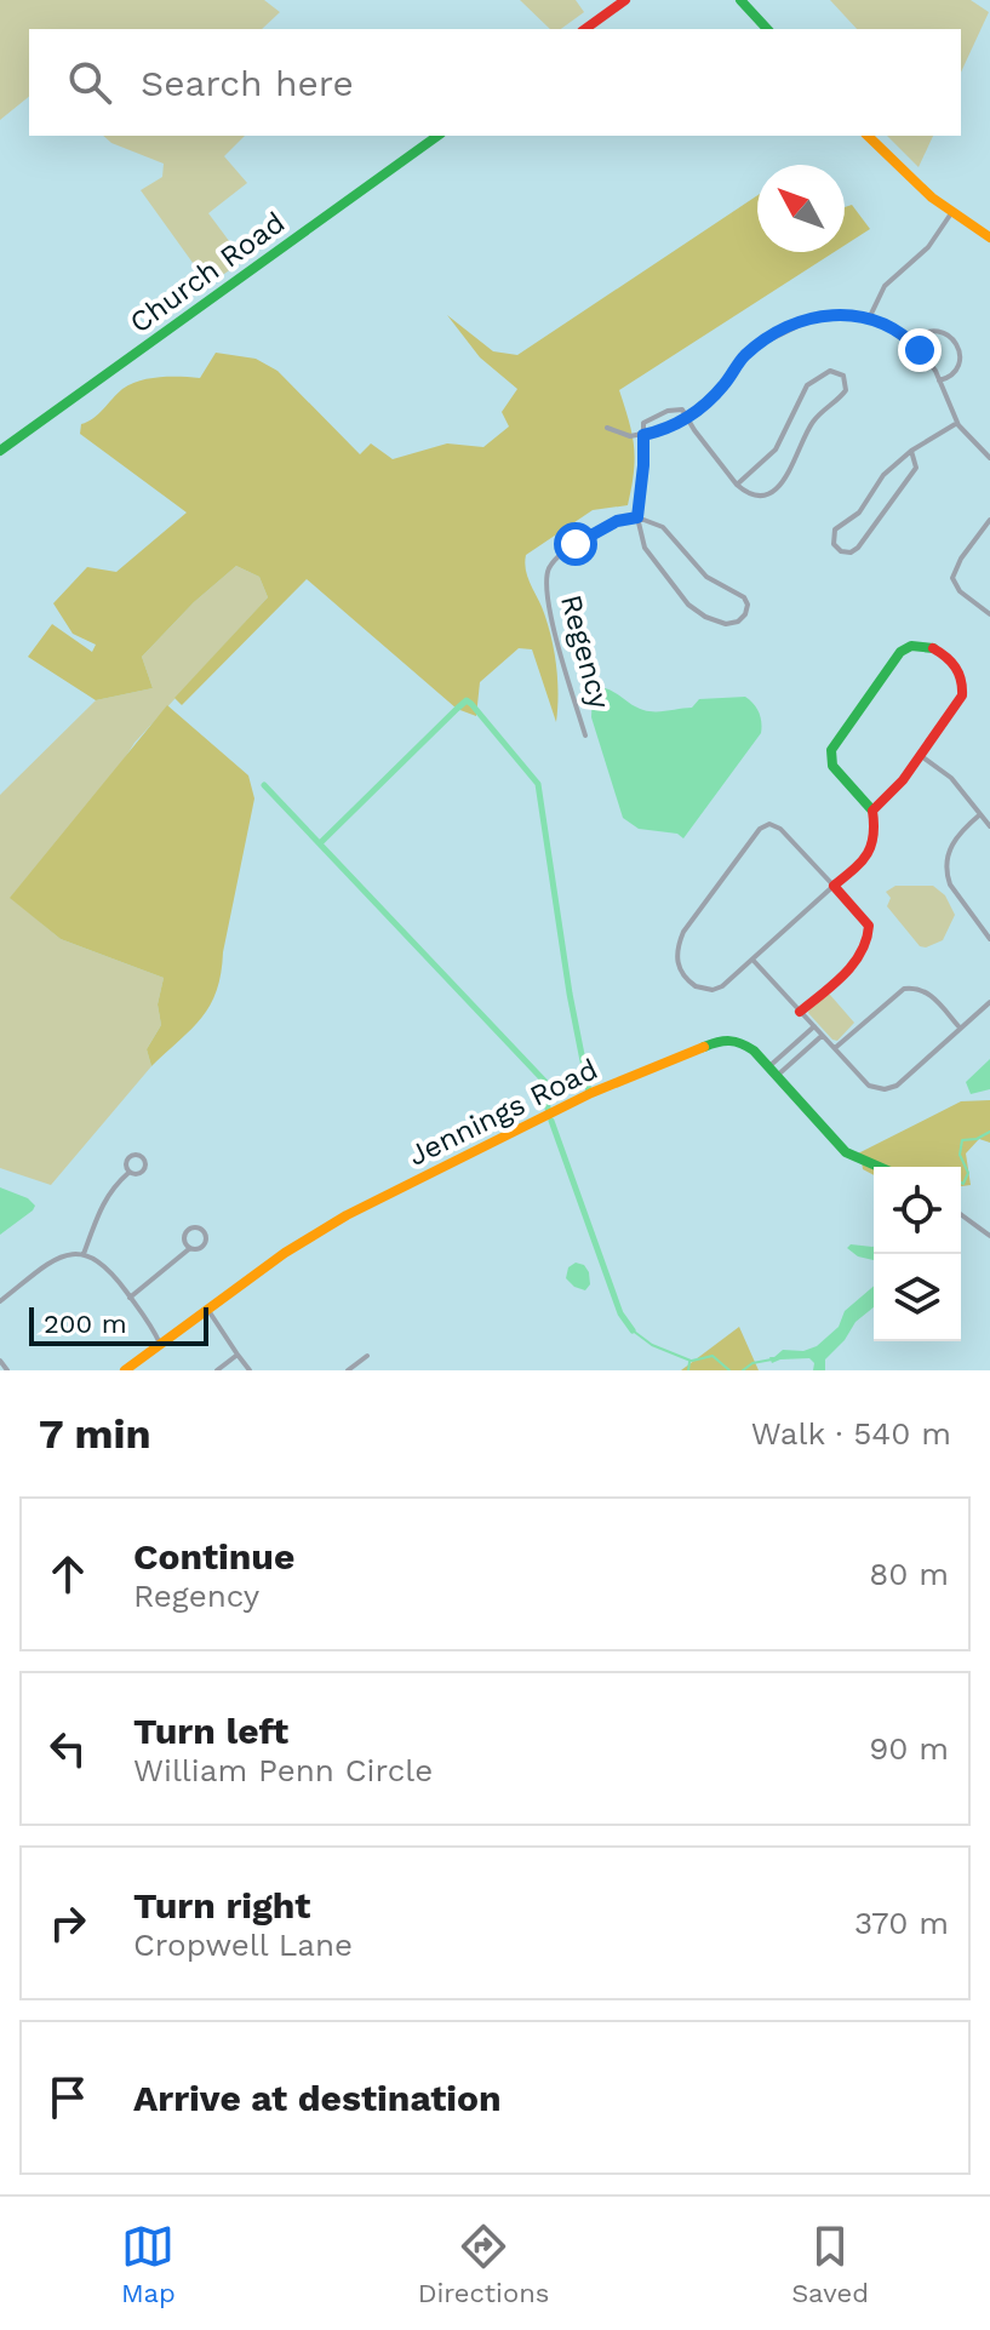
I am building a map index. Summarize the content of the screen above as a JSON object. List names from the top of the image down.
{
  "streets": {
    "street": ["Church Road", "Regency", "Jennings Road"]
  },
  "scale_bar": "200 m",
  "north": "top left",
  "page": {
    "search": "Search here",
    "scale": "200 m",
    "heading": ["7 min", "Walk · 540 m"],
    "list": [
      ["Continue", "Regency", "80 m"],
      ["Turn left", "William Penn Circle", "90 m"],
      ["Turn right", "Cropwell Lane", "370 m"],
      "Arrive at destination"
    ],
    "nav": ["Map", "Directions", "Saved"]
  }
}
